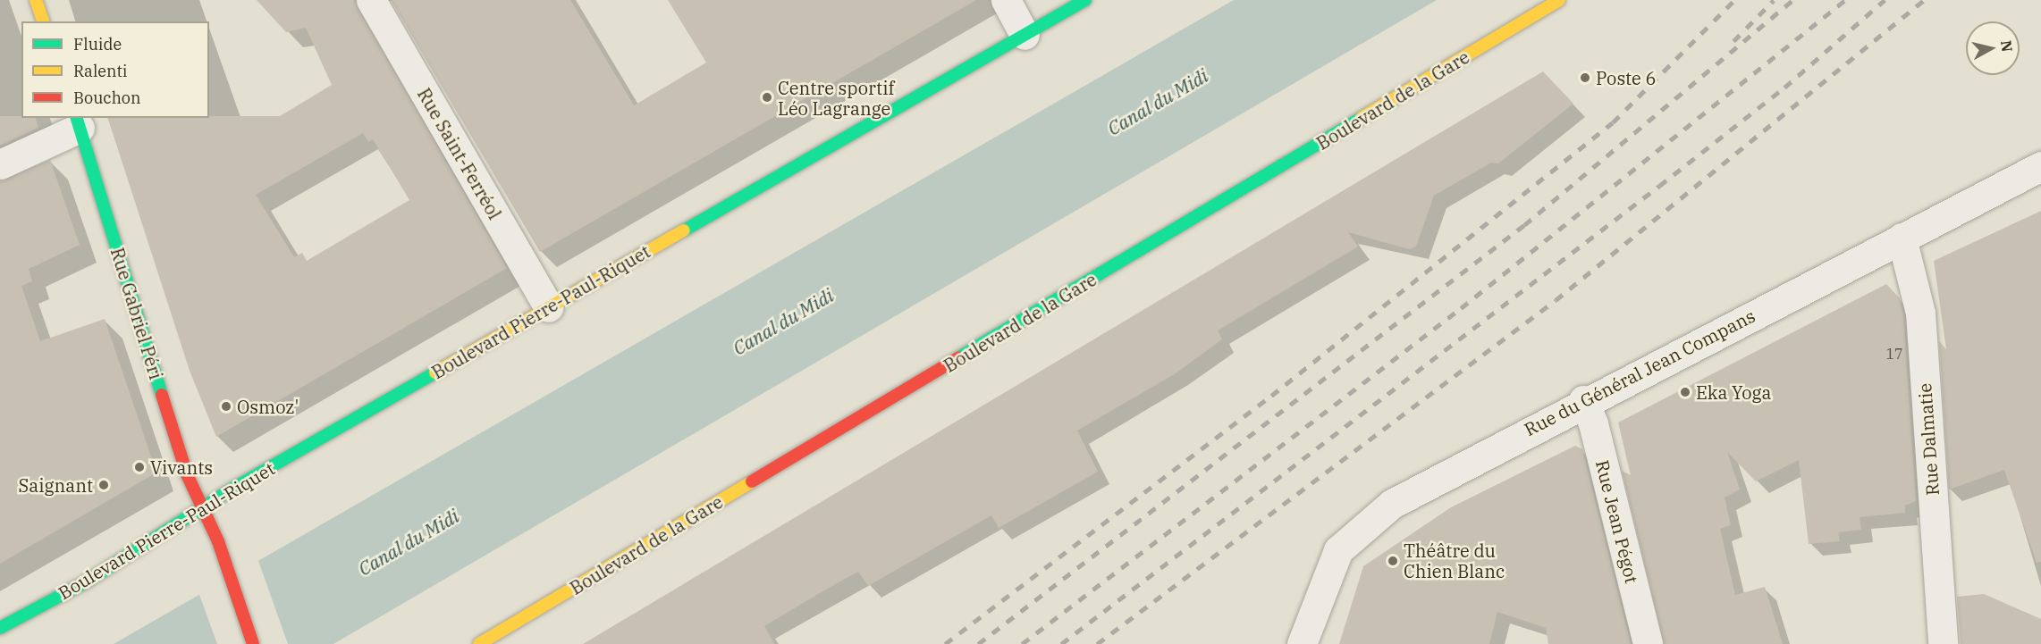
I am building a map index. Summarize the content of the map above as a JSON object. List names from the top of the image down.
{
  "streets": {
    "main road": ["Boulevard de la Gare", "Boulevard Pierre-Paul-Riquet", "Rue Gabriel Péri"],
    "street": [
      "Rue Saint-Ferréol",
      "Rue du Général Jean Compans",
      "Rue Dalmatie",
      "Rue Jean Pégot"
    ]
  },
  "crossings": [
    ["Rue Saint-Ferréol", "Boulevard Pierre-Paul-Riquet"],
    ["Boulevard Pierre-Paul-Riquet", "Rue Gabriel Péri"],
    ["Rue du Général Jean Compans", "Rue Dalmatie"],
    ["Rue du Général Jean Compans", "Rue Jean Pégot"]
  ],
  "water": ["Canal du Midi"],
  "places": [
    "Poste 6",
    "Centre sportif Léo Lagrange",
    "Eka Yoga",
    "Osmoz'",
    "Vivants",
    "Saignant",
    "Théâtre du Chien Blanc"
  ],
  "house_numbers": ["17"],
  "legend": ["Fluide", "Ralenti", "Bouchon"],
  "north": "right"
}
